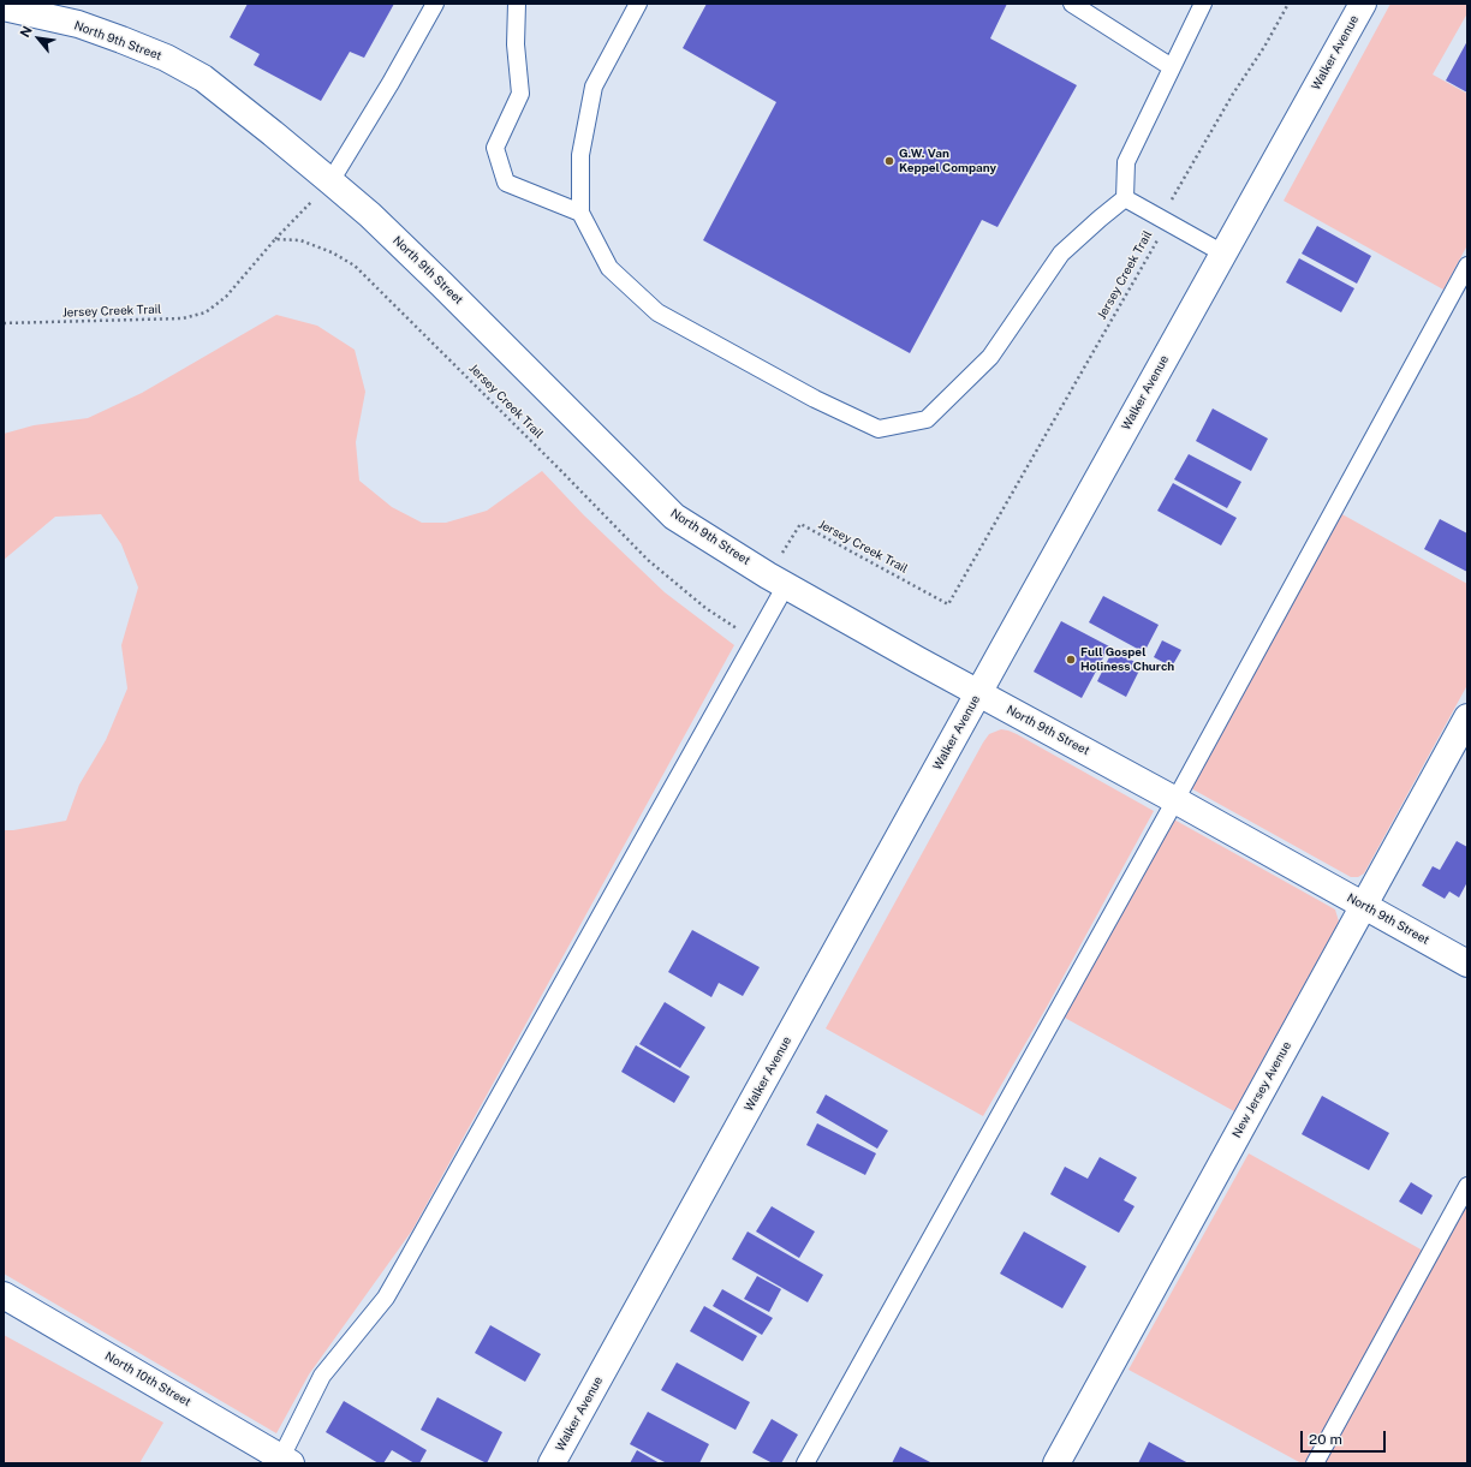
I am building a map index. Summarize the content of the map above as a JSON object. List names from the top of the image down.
{
  "streets": {
    "street": [
      "North 9th Street",
      "Walker Avenue",
      "New Jersey Avenue",
      "North 10th Street"
    ],
    "path": ["Jersey Creek Trail"]
  },
  "crossings": [
    ["North 9th Street", "Walker Avenue"],
    ["North 9th Street", "Jersey Creek Trail"],
    ["North 9th Street", "New Jersey Avenue"]
  ],
  "places": ["G.W. Van Keppel Company", "Full Gospel Holiness Church"],
  "scale_bar": "20 m",
  "north": "top left"
}
